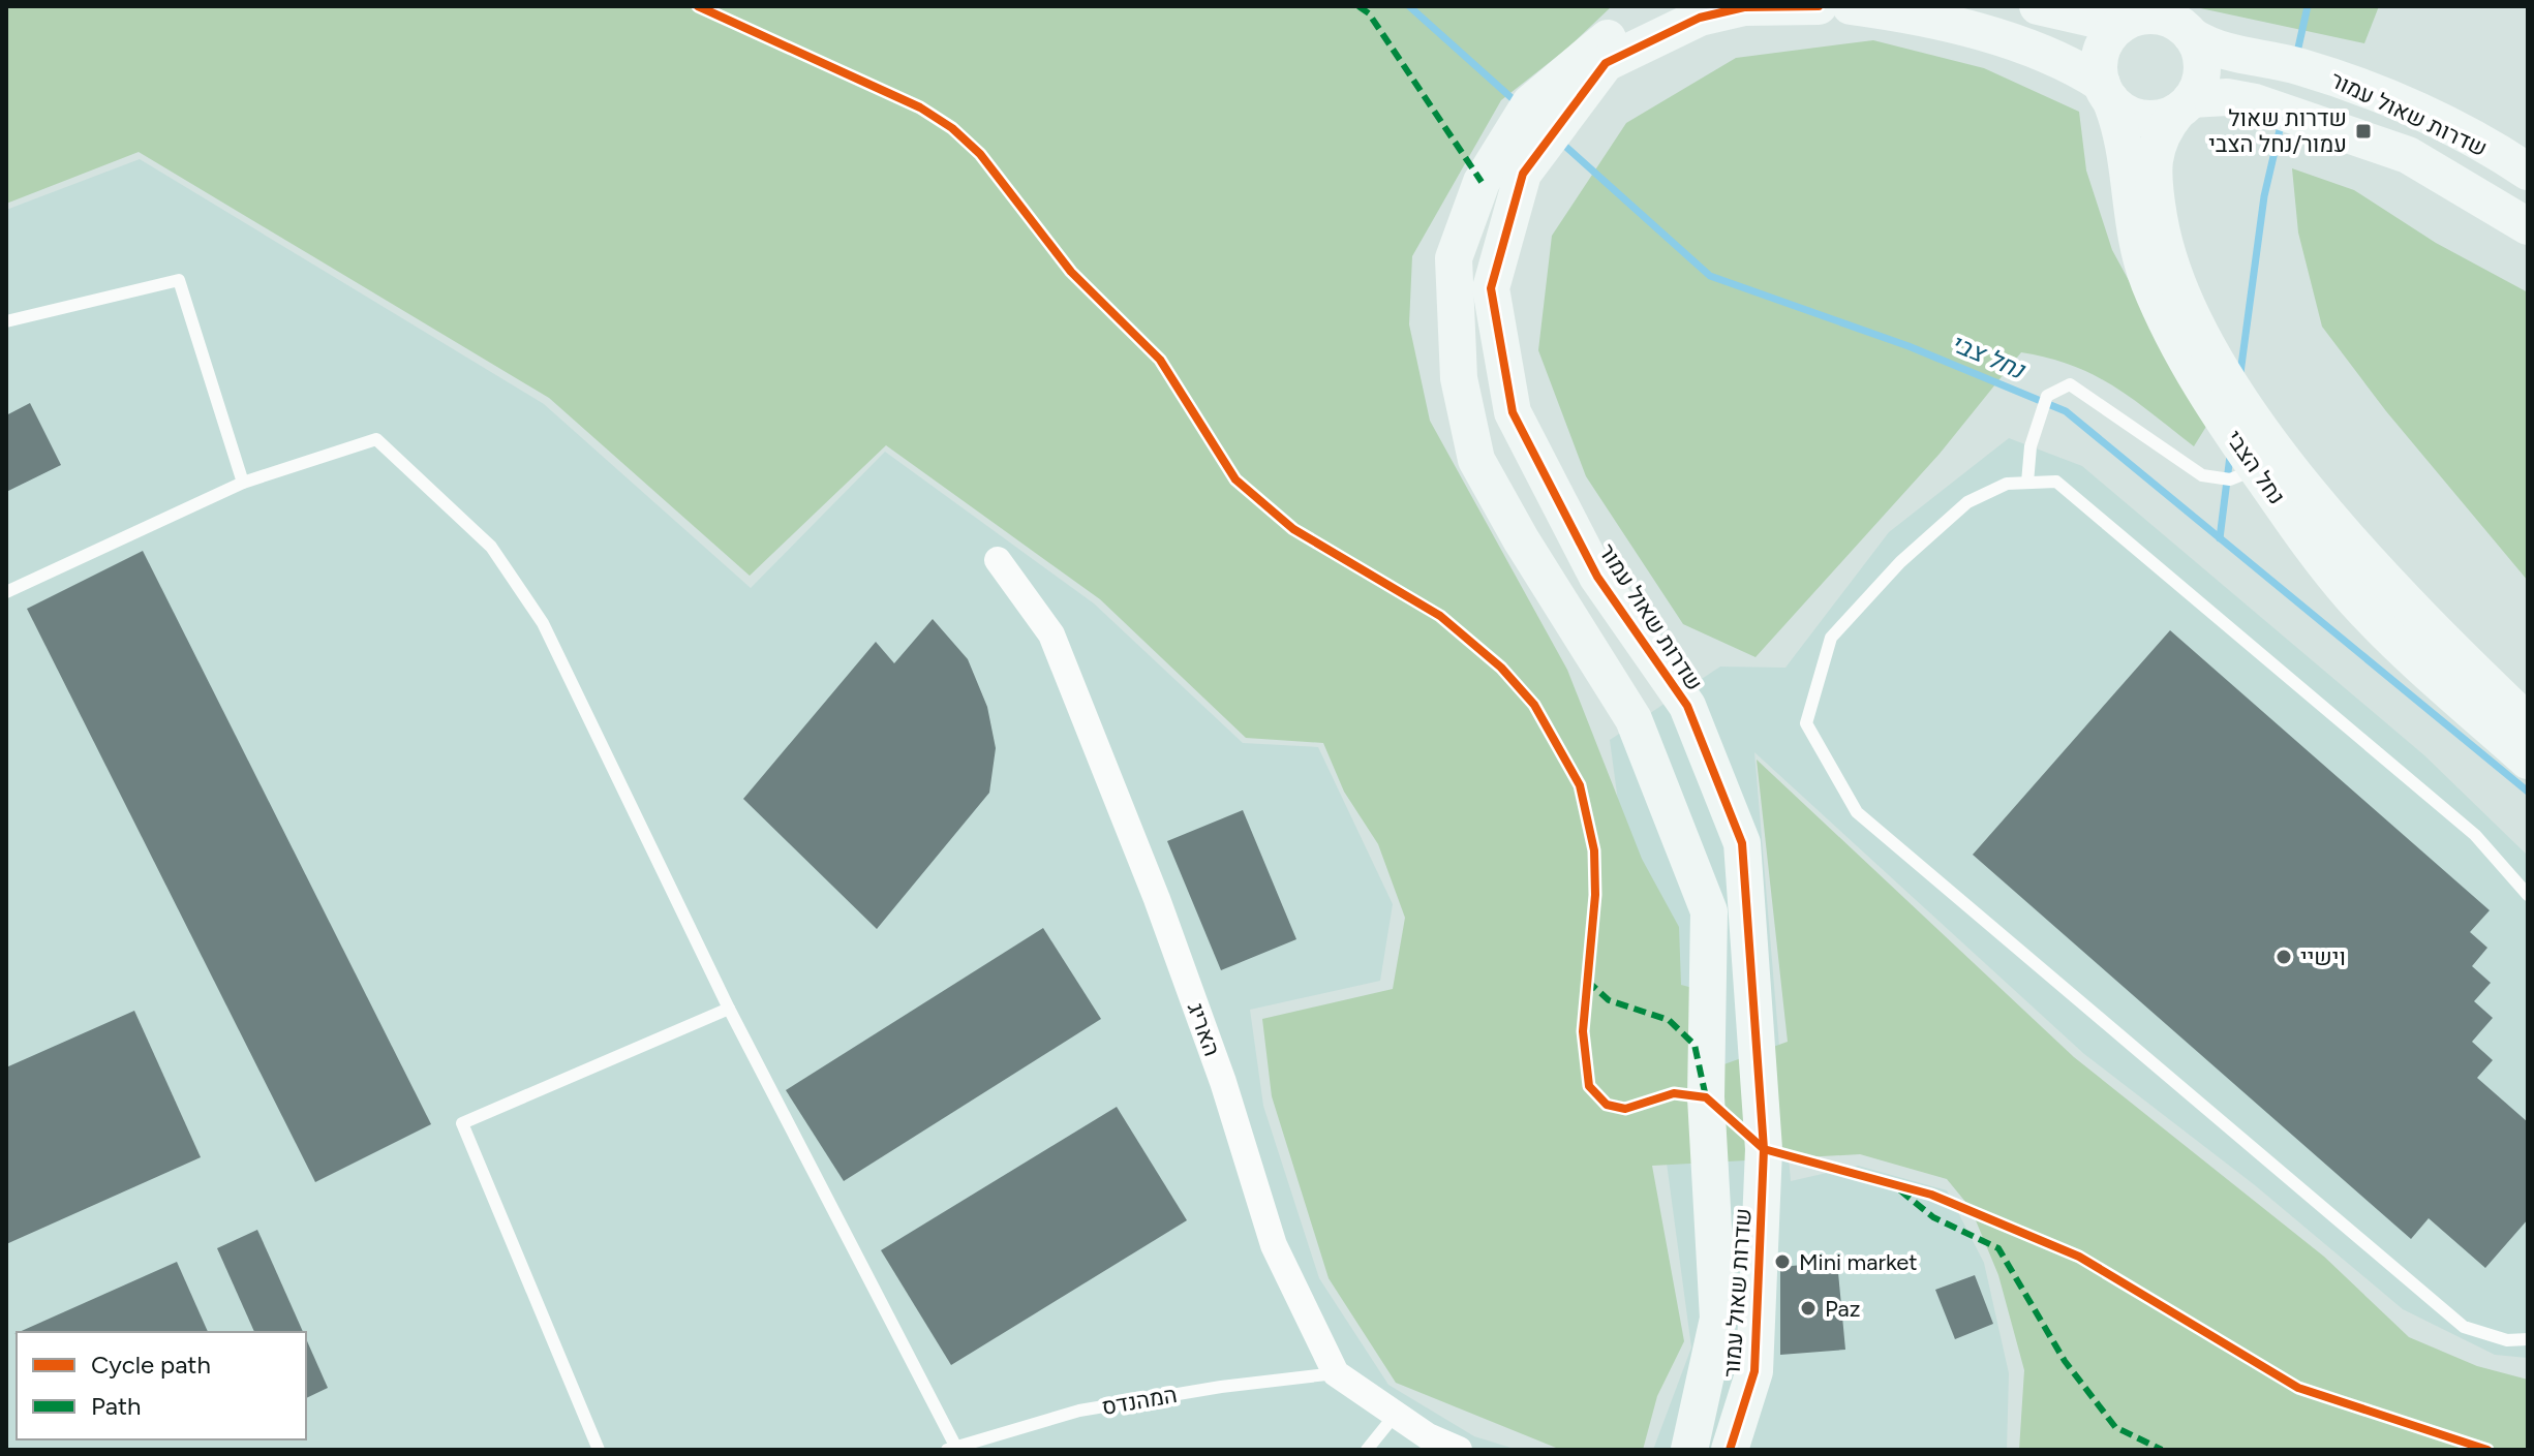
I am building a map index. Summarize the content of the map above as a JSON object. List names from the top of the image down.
{
  "streets": {
    "street": ["שדרות שאול עמור", "נחל הצבי", "האריג"],
    "lane": ["המהנדס"]
  },
  "crossings": [
    ["שדרות שאול עמור", "נחל הצבי"],
    ["האריג", "המהנדס"]
  ],
  "water": ["נחל צבי"],
  "places": {
    "transit": ["שדרות שאול עמור/נחל הצבי"],
    "other": ["וישיי", "Mini market", "Paz"]
  },
  "legend": ["Cycle path", "Path"]
}
